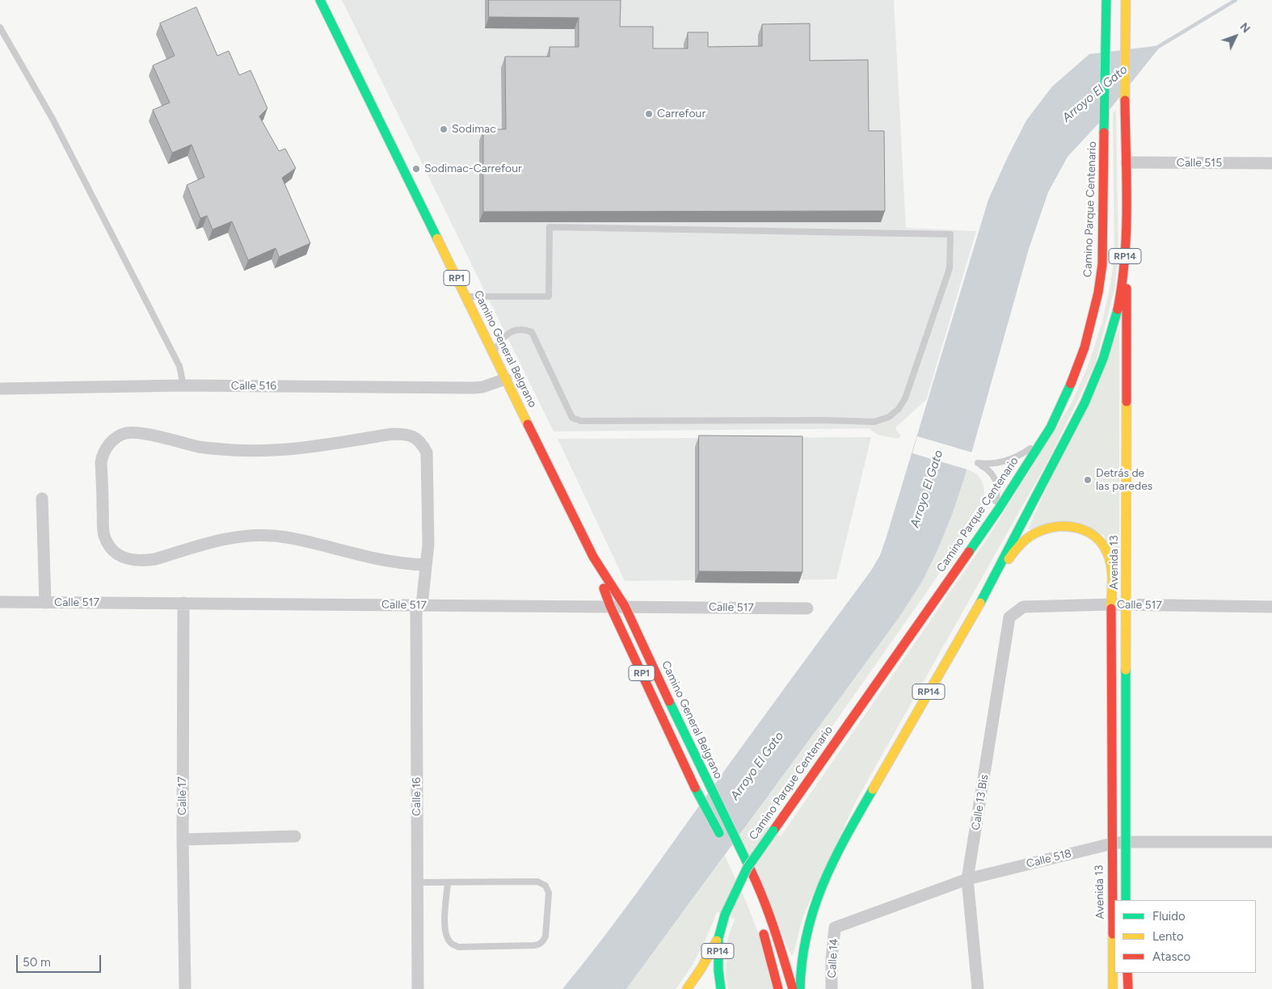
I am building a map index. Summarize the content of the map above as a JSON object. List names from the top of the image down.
{
  "streets": {
    "main road": [
      "Camino Parque Centenario",
      "RP14",
      "RP1",
      "Camino General Belgrano",
      "Avenida 13"
    ],
    "street": [
      "Calle 515",
      "Calle 516",
      "Calle 517",
      "Calle 17",
      "Calle 16",
      "Calle 13 Bis",
      "Calle 518",
      "Calle 14"
    ]
  },
  "crossings": [
    ["Calle 515", "RP14"],
    ["RP14", "Avenida 13"],
    ["Camino General Belgrano", "Calle 516"],
    ["Camino General Belgrano", "Calle 517"],
    ["Avenida 13", "Calle 517"],
    ["Avenida 13", "Calle 518"],
    ["Calle 517", "Calle 17"],
    ["Calle 517", "Calle 16"],
    ["Calle 517", "Calle 13 Bis"],
    ["Calle 13 Bis", "Calle 518"],
    ["Calle 518", "Calle 14"]
  ],
  "water": ["Arroyo El Gato"],
  "places": [
    "Carrefour",
    "Sodimac",
    "Sodimac-Carrefour",
    "Detrás de las paredes"
  ],
  "legend": ["Fluido", "Lento", "Atasco"],
  "scale_bar": "50 m",
  "north": "top right"
}
